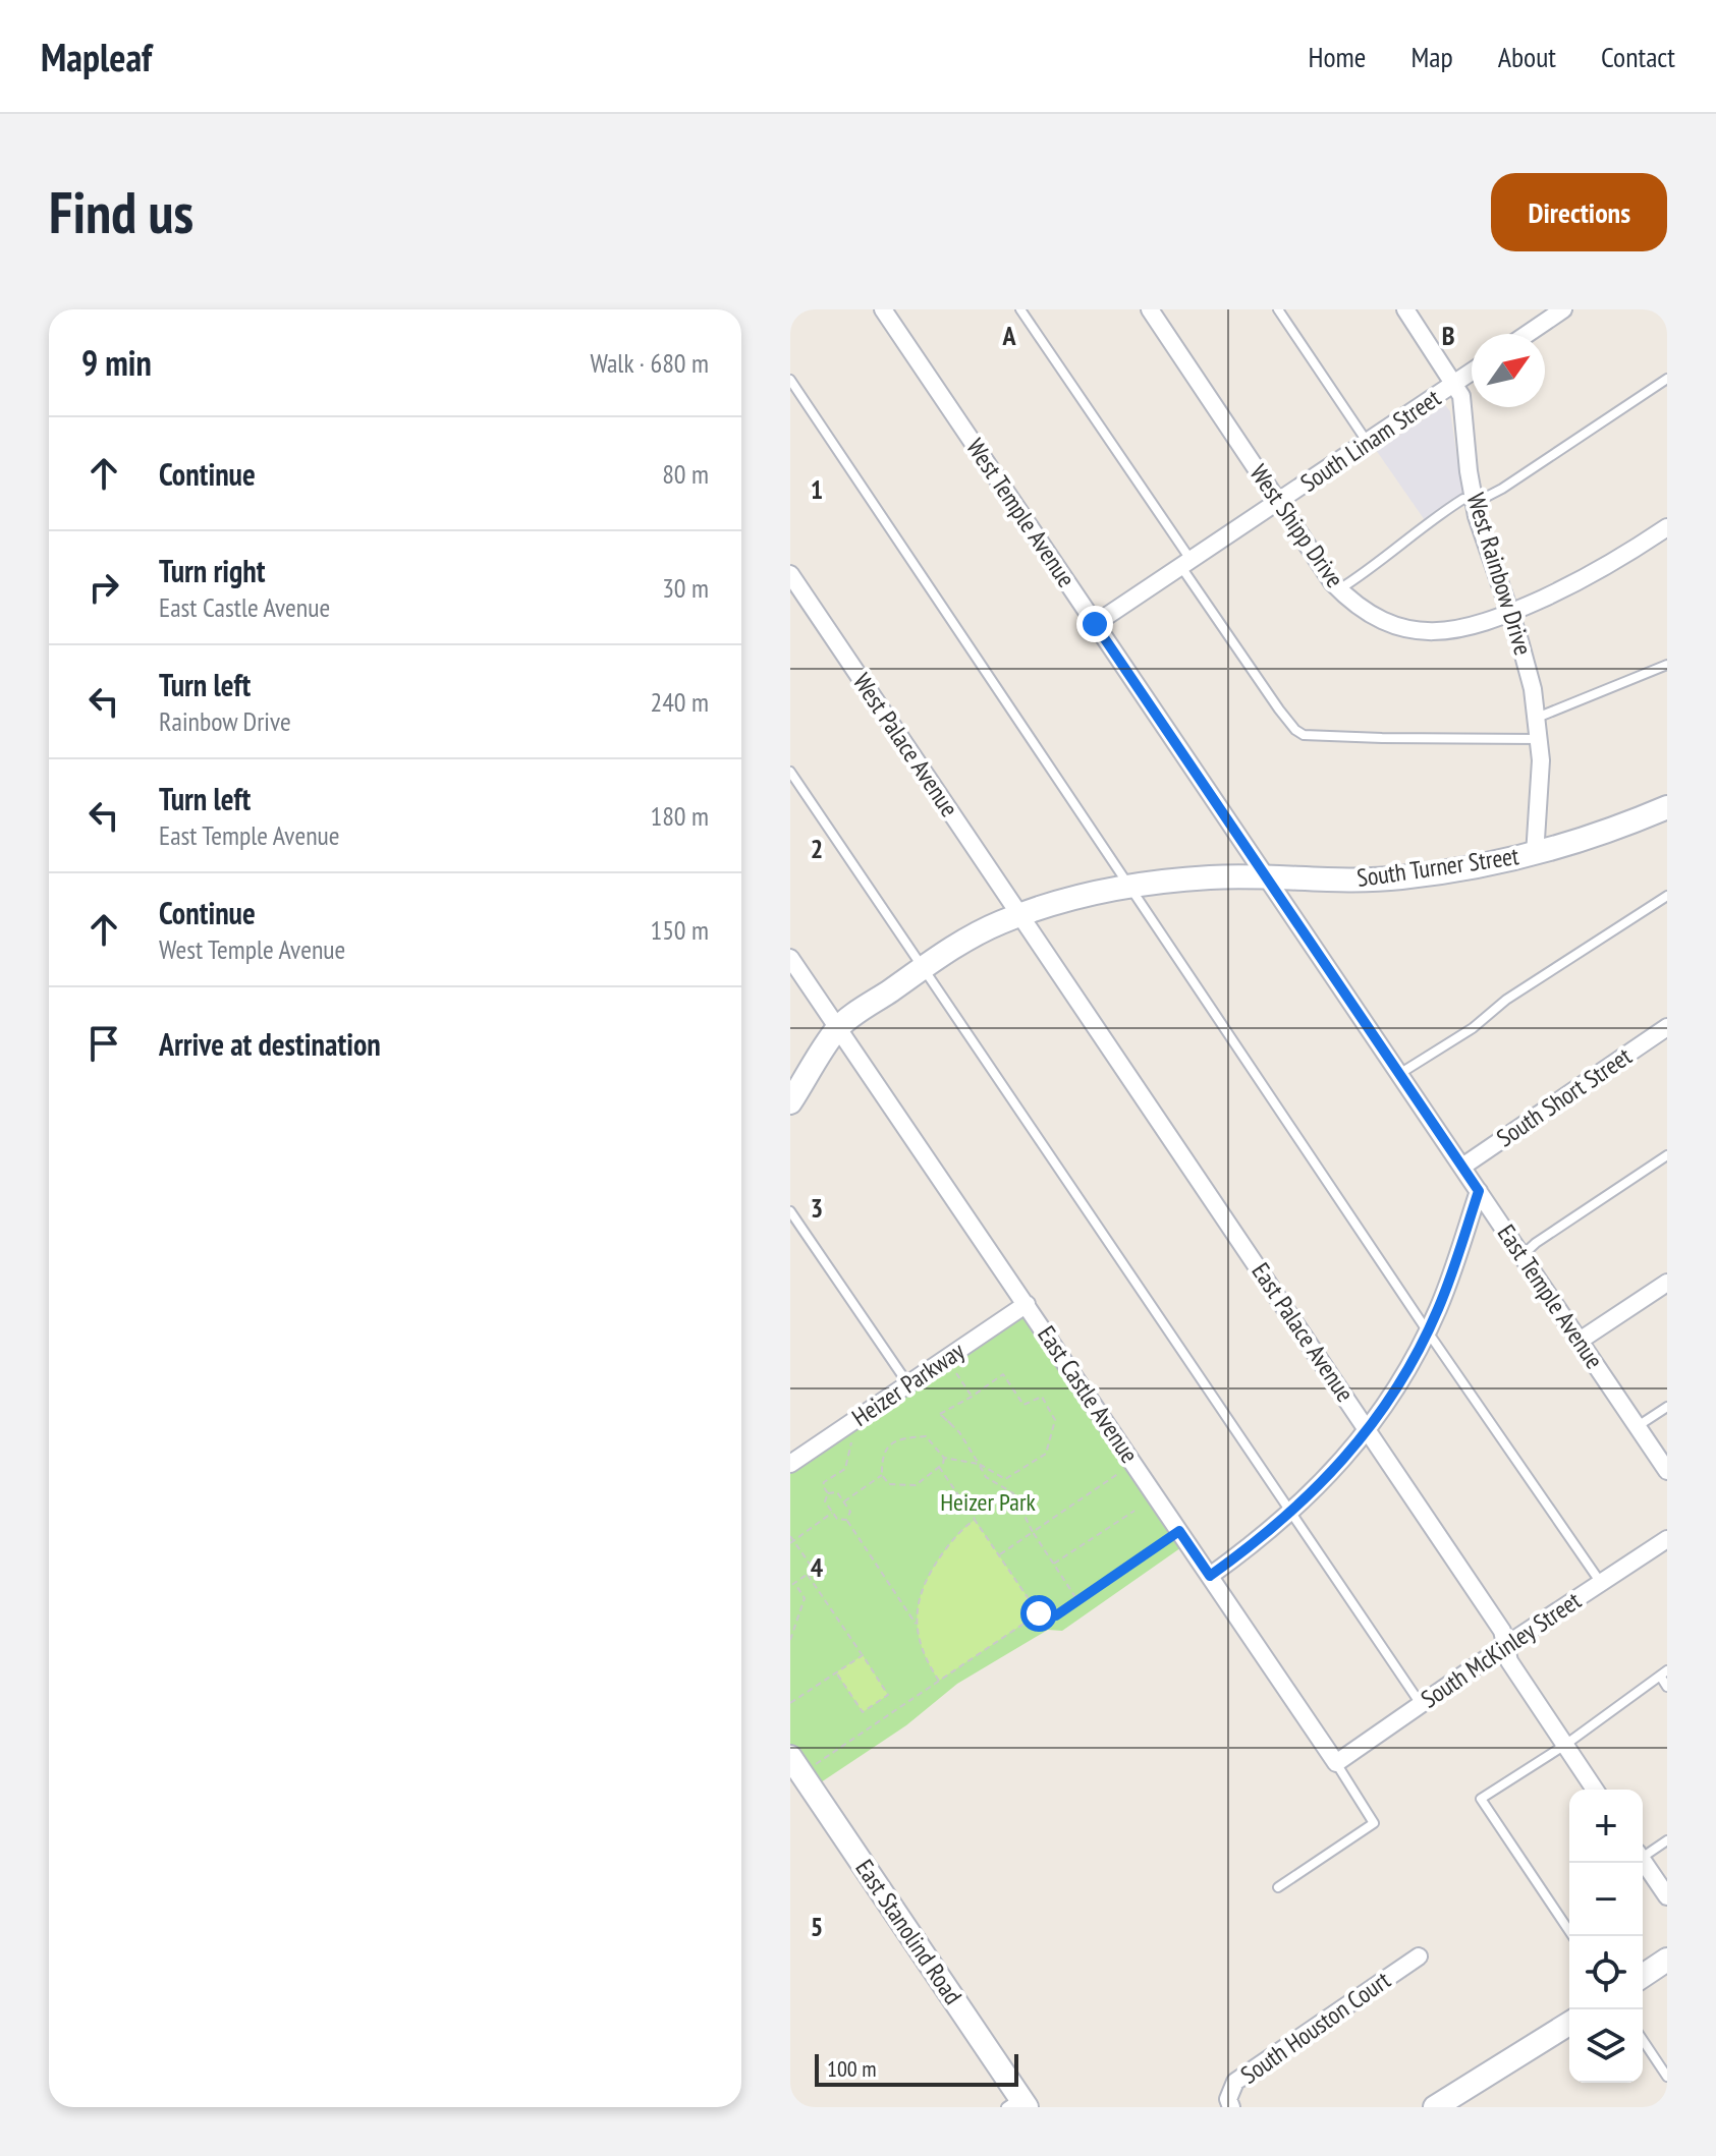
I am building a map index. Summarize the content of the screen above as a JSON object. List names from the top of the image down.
{
  "streets": {
    "main road": ["South Turner Street", "East Stanolind Road"],
    "street": [
      "South Linam Street",
      "West Temple Avenue",
      "West Shipp Drive",
      "West Rainbow Drive",
      "West Palace Avenue",
      "South Short Street",
      "East Temple Avenue",
      "East Palace Avenue",
      "Heizer Parkway",
      "East Castle Avenue",
      "South McKinley Street",
      "South Houston Court"
    ]
  },
  "crossings": [
    ["South Linam Street", "West Temple Avenue"],
    ["South Linam Street", "West Shipp Drive"],
    ["South Linam Street", "West Rainbow Drive"],
    ["West Temple Avenue", "South Turner Street"],
    ["West Temple Avenue", "East Temple Avenue"],
    ["West Shipp Drive", "West Rainbow Drive"],
    ["West Rainbow Drive", "South Turner Street"],
    ["West Palace Avenue", "South Turner Street"],
    ["West Palace Avenue", "East Palace Avenue"],
    ["South Turner Street", "East Temple Avenue"],
    ["South Turner Street", "East Palace Avenue"],
    ["South Turner Street", "East Castle Avenue"],
    ["South Short Street", "East Temple Avenue"],
    ["East Palace Avenue", "South McKinley Street"],
    ["Heizer Parkway", "East Castle Avenue"],
    ["East Castle Avenue", "South McKinley Street"]
  ],
  "parks": ["Heizer Park"],
  "scale_bar": "100 m",
  "north": "top right",
  "page": {
    "header": "Mapleaf",
    "nav": [
      "Home",
      "Map",
      "About",
      "Contact"
    ],
    "buttons": "Directions",
    "title": "Find us",
    "heading": ["9 min", "Walk · 680 m"],
    "list": [
      ["Continue", "80 m"],
      ["Turn right", "East Castle Avenue", "30 m"],
      ["Turn left", "Rainbow Drive", "240 m"],
      ["Turn left", "East Temple Avenue", "180 m"],
      ["Continue", "West Temple Avenue", "150 m"],
      "Arrive at destination"
    ],
    "map_buttons": ["+", "−"],
    "scale": "100 m"
  },
  "grid": {
    "columns": ["A", "B"],
    "rows": [
      "1",
      "2",
      "3",
      "4",
      "5"
    ]
  }
}
